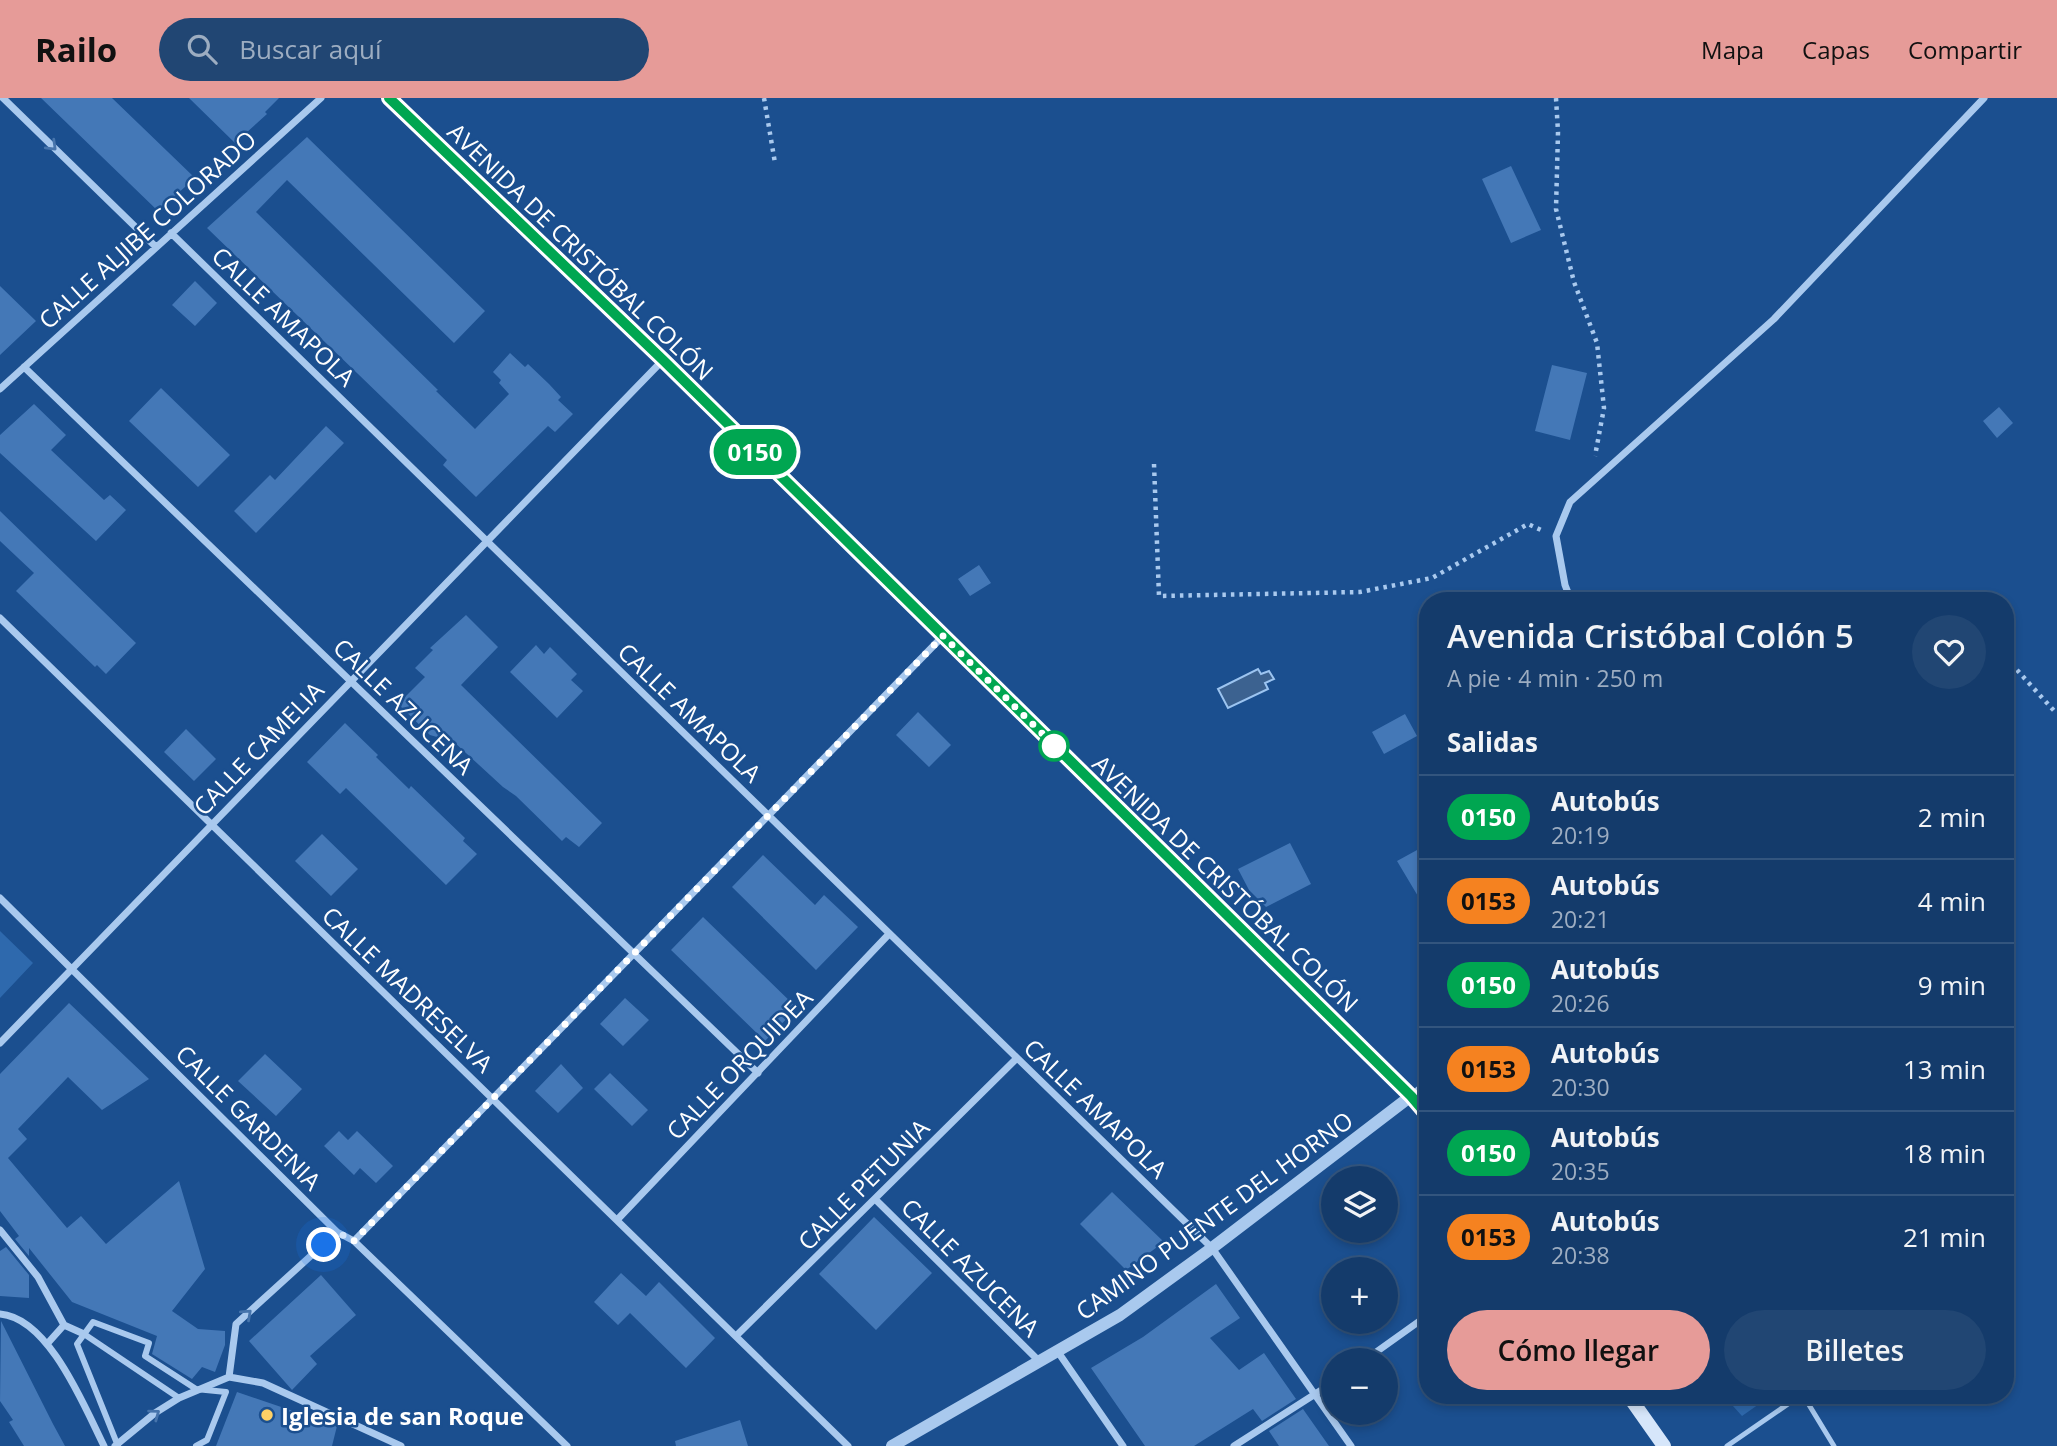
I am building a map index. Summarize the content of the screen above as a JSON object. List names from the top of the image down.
{
  "streets": {
    "main road": ["AVENIDA DE CRISTÓBAL COLÓN"],
    "street": [
      "CALLE ALJIBE COLORADO",
      "CALLE AMAPOLA",
      "CALLE AZUCENA",
      "CALLE CAMELIA",
      "CALLE MADRESELVA",
      "CALLE ORQUIDEA",
      "CALLE GARDENIA",
      "CALLE PETUNIA",
      "CAMINO PUENTE DEL HORNO"
    ]
  },
  "crossings": [
    ["CALLE ALJIBE COLORADO", "CALLE AMAPOLA"],
    ["CALLE ALJIBE COLORADO", "CALLE AZUCENA"],
    ["AVENIDA DE CRISTÓBAL COLÓN", "CALLE CAMELIA"],
    ["AVENIDA DE CRISTÓBAL COLÓN", "CAMINO PUENTE DEL HORNO"],
    ["CALLE AMAPOLA", "CALLE CAMELIA"],
    ["CALLE AMAPOLA", "CALLE ORQUIDEA"],
    ["CALLE AMAPOLA", "CALLE PETUNIA"],
    ["CALLE AMAPOLA", "CAMINO PUENTE DEL HORNO"],
    ["CALLE AZUCENA", "CALLE CAMELIA"],
    ["CALLE AZUCENA", "CALLE ORQUIDEA"],
    ["CALLE AZUCENA", "CALLE PETUNIA"],
    ["CALLE AZUCENA", "CAMINO PUENTE DEL HORNO"],
    ["CALLE CAMELIA", "CALLE MADRESELVA"],
    ["CALLE CAMELIA", "CALLE GARDENIA"],
    ["CALLE MADRESELVA", "CALLE ORQUIDEA"],
    ["CALLE MADRESELVA", "CALLE PETUNIA"]
  ],
  "places": ["Iglesia de san Roque"],
  "lines": ["bus line 0150"],
  "page": {
    "header": "Railo",
    "search": "Buscar aquí",
    "nav": ["Mapa", "Capas", "Compartir"],
    "on_map": "0150",
    "heading": [
      ["Avenida Cristóbal Colón 5", "A pie · 4 min · 250 m"],
      "Salidas"
    ],
    "list": [
      {
        "mark": "0150",
        "name": "Autobús",
        "note": "20:19",
        "value": "2 min"
      },
      {
        "mark": "0153",
        "name": "Autobús",
        "note": "20:21",
        "value": "4 min"
      },
      {
        "mark": "0150",
        "name": "Autobús",
        "note": "20:26",
        "value": "9 min"
      },
      {
        "mark": "0153",
        "name": "Autobús",
        "note": "20:30",
        "value": "13 min"
      },
      {
        "mark": "0150",
        "name": "Autobús",
        "note": "20:35",
        "value": "18 min"
      },
      {
        "mark": "0153",
        "name": "Autobús",
        "note": "20:38",
        "value": "21 min"
      }
    ],
    "map_buttons": ["+", "−"],
    "buttons": ["Cómo llegar", "Billetes"]
  }
}
